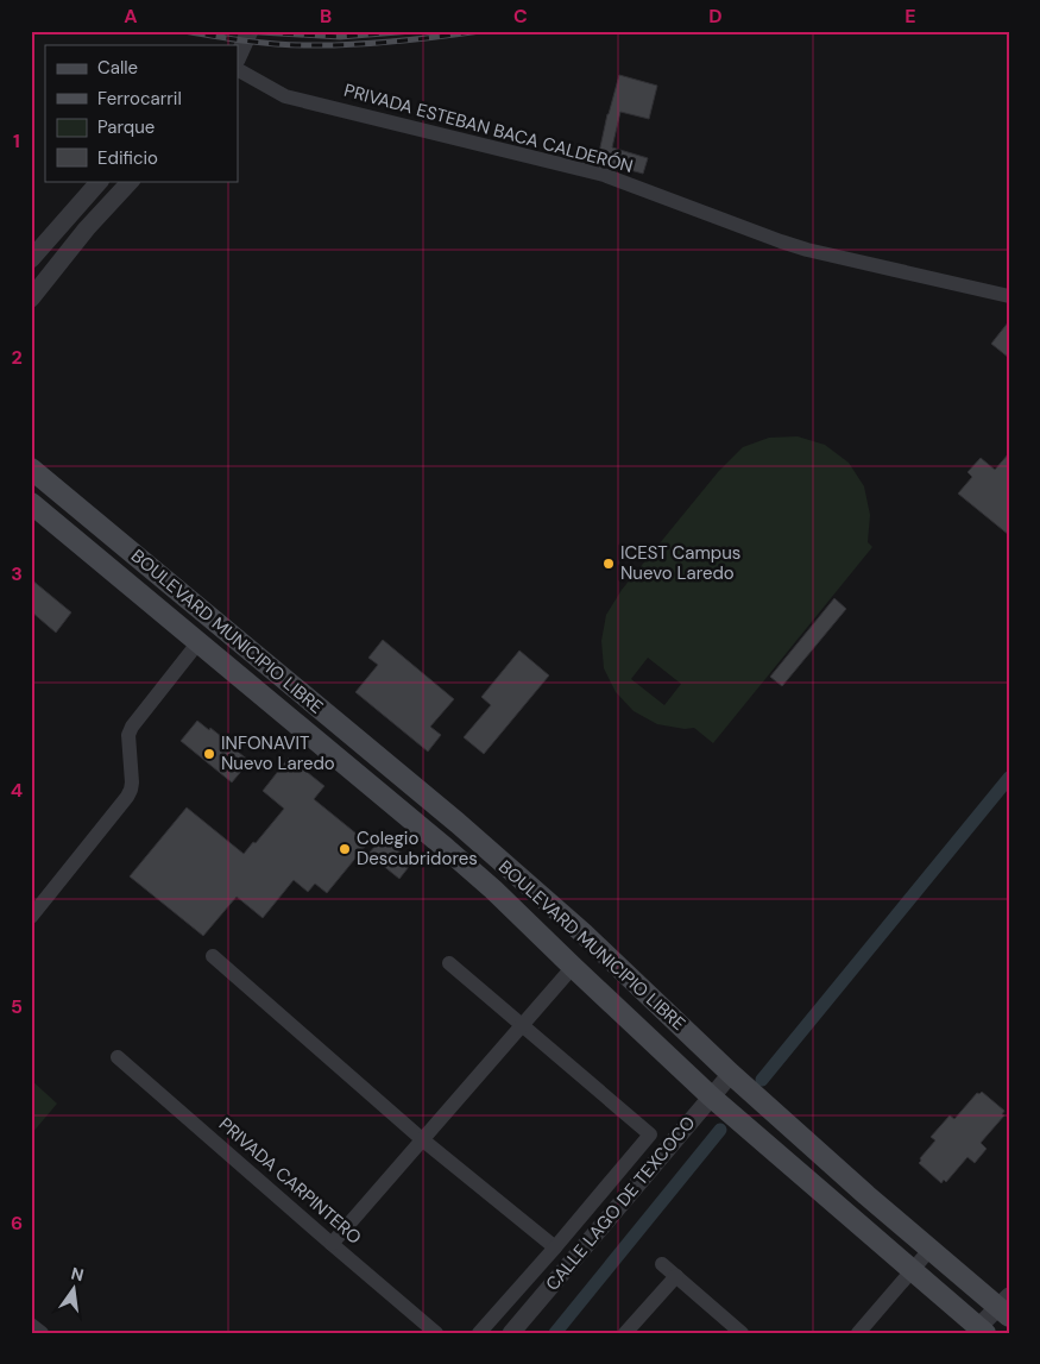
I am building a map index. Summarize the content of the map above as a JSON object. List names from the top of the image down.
{
  "streets": {
    "main road": ["BOULEVARD MUNICIPIO LIBRE"],
    "street": ["PRIVADA ESTEBAN BACA CALDERÓN", "PRIVADA CARPINTERO", "CALLE LAGO DE TEXCOCO"]
  },
  "crossings": [
    ["BOULEVARD MUNICIPIO LIBRE", "CALLE LAGO DE TEXCOCO"]
  ],
  "places": ["ICEST Campus Nuevo Laredo", "INFONAVIT Nuevo Laredo", "Colegio Descubridores"],
  "legend": [
    "Calle",
    "Ferrocarril",
    "Parque",
    "Edificio"
  ],
  "north": "top",
  "grid": {
    "columns": [
      "A",
      "B",
      "C",
      "D",
      "E"
    ],
    "rows": [
      "1",
      "2",
      "3",
      "4",
      "5",
      "6"
    ]
  }
}
